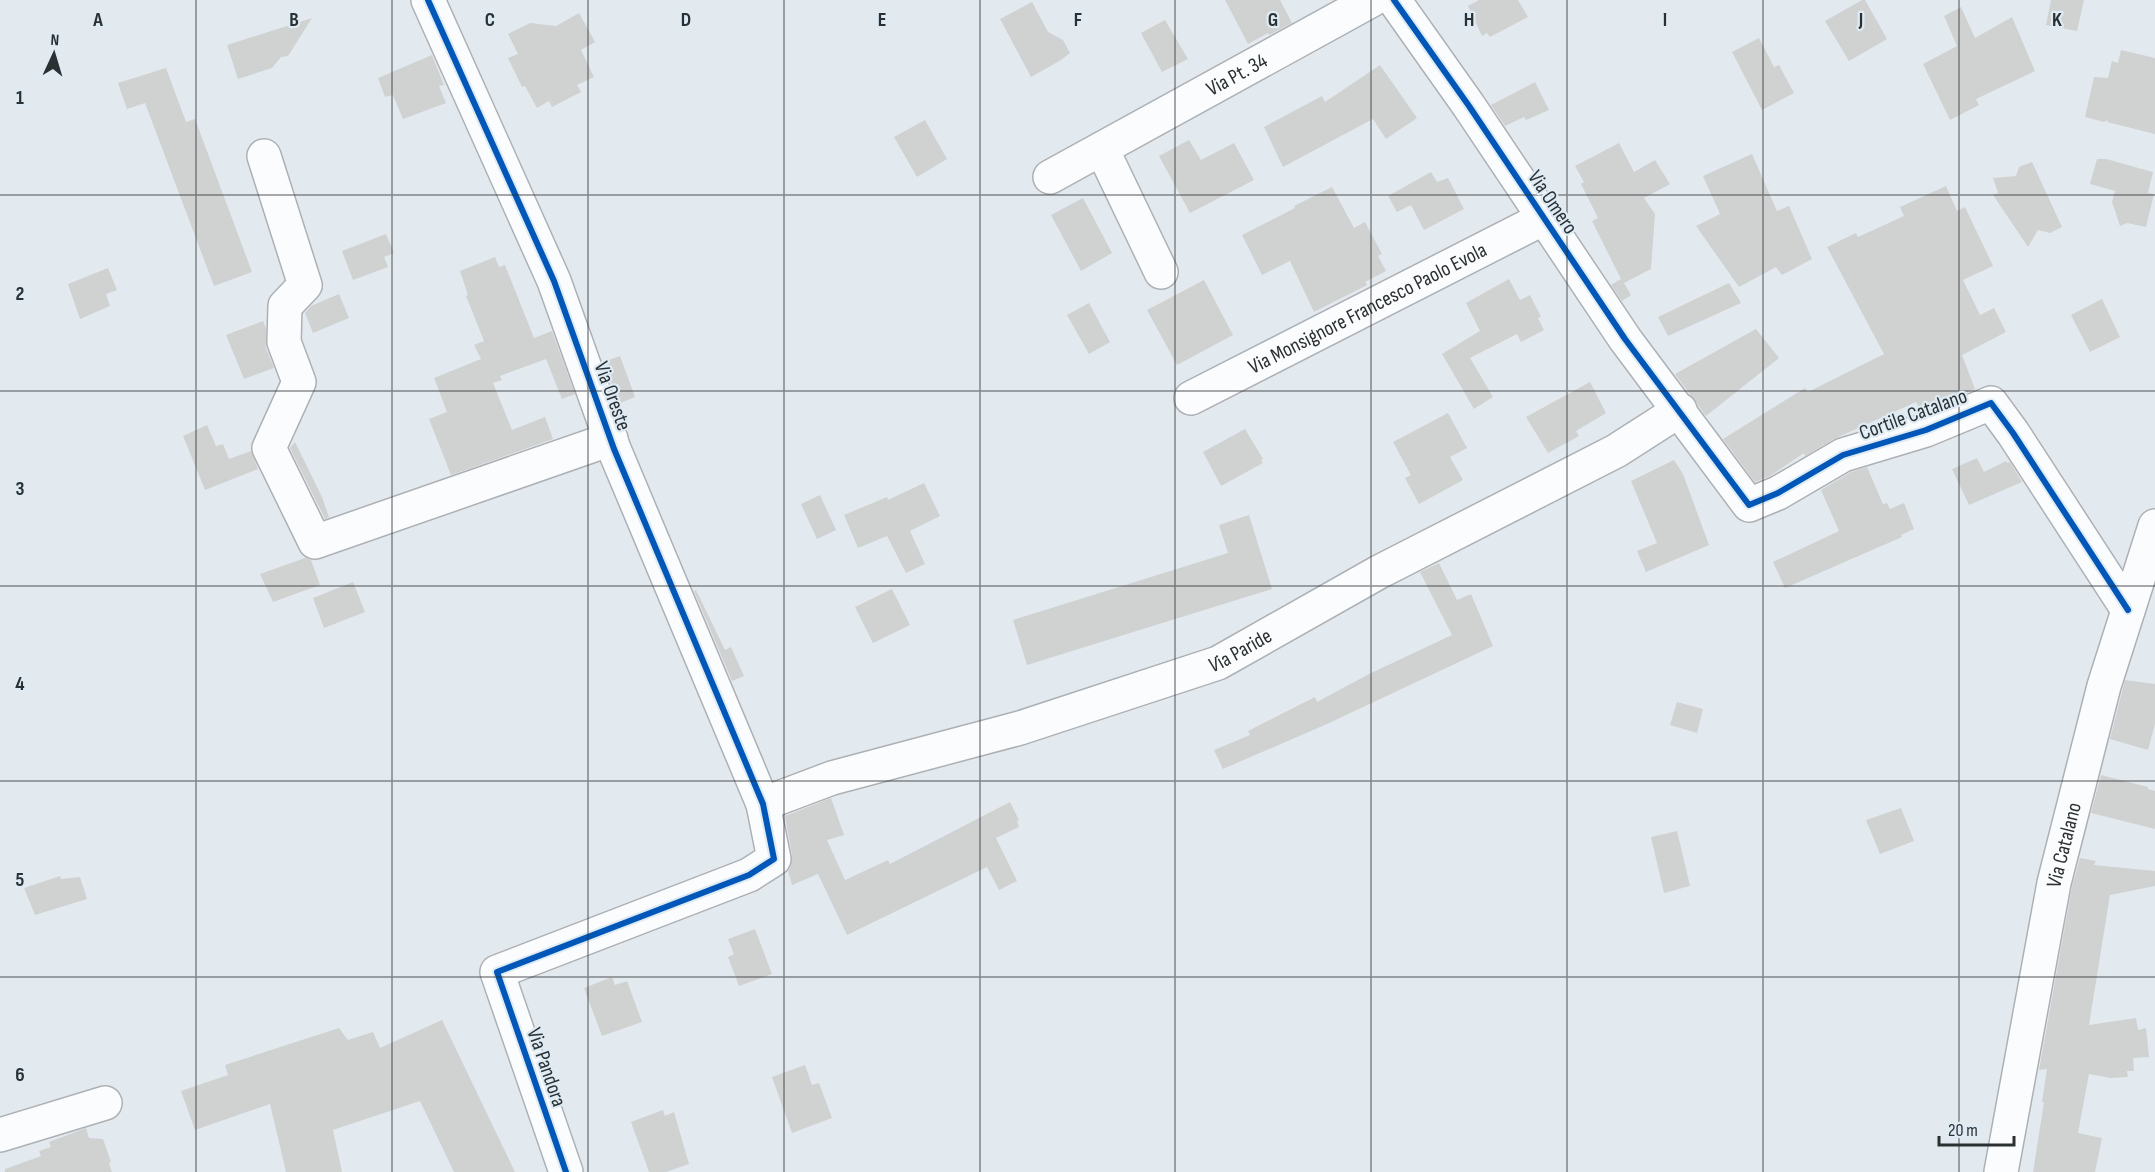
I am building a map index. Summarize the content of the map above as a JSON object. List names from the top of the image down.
{
  "streets": {
    "street": [
      "Via Pt. 34",
      "Via Omero",
      "Via Monsignore Francesco Paolo Evola",
      "Via Oreste",
      "Cortile Catalano",
      "Via Paride",
      "Via Catalano",
      "Via Pandora"
    ]
  },
  "crossings": [
    ["Via Pt. 34", "Via Omero"],
    ["Via Omero", "Via Monsignore Francesco Paolo Evola"],
    ["Via Omero", "Cortile Catalano"],
    ["Via Omero", "Via Paride"],
    ["Via Oreste", "Via Paride"],
    ["Via Oreste", "Via Pandora"],
    ["Cortile Catalano", "Via Paride"],
    ["Cortile Catalano", "Via Catalano"]
  ],
  "scale_bar": "20 m",
  "north": "top",
  "grid": {
    "columns": [
      "A",
      "B",
      "C",
      "D",
      "E",
      "F",
      "G",
      "H",
      "I",
      "J",
      "K"
    ],
    "rows": [
      "1",
      "2",
      "3",
      "4",
      "5",
      "6"
    ]
  }
}
